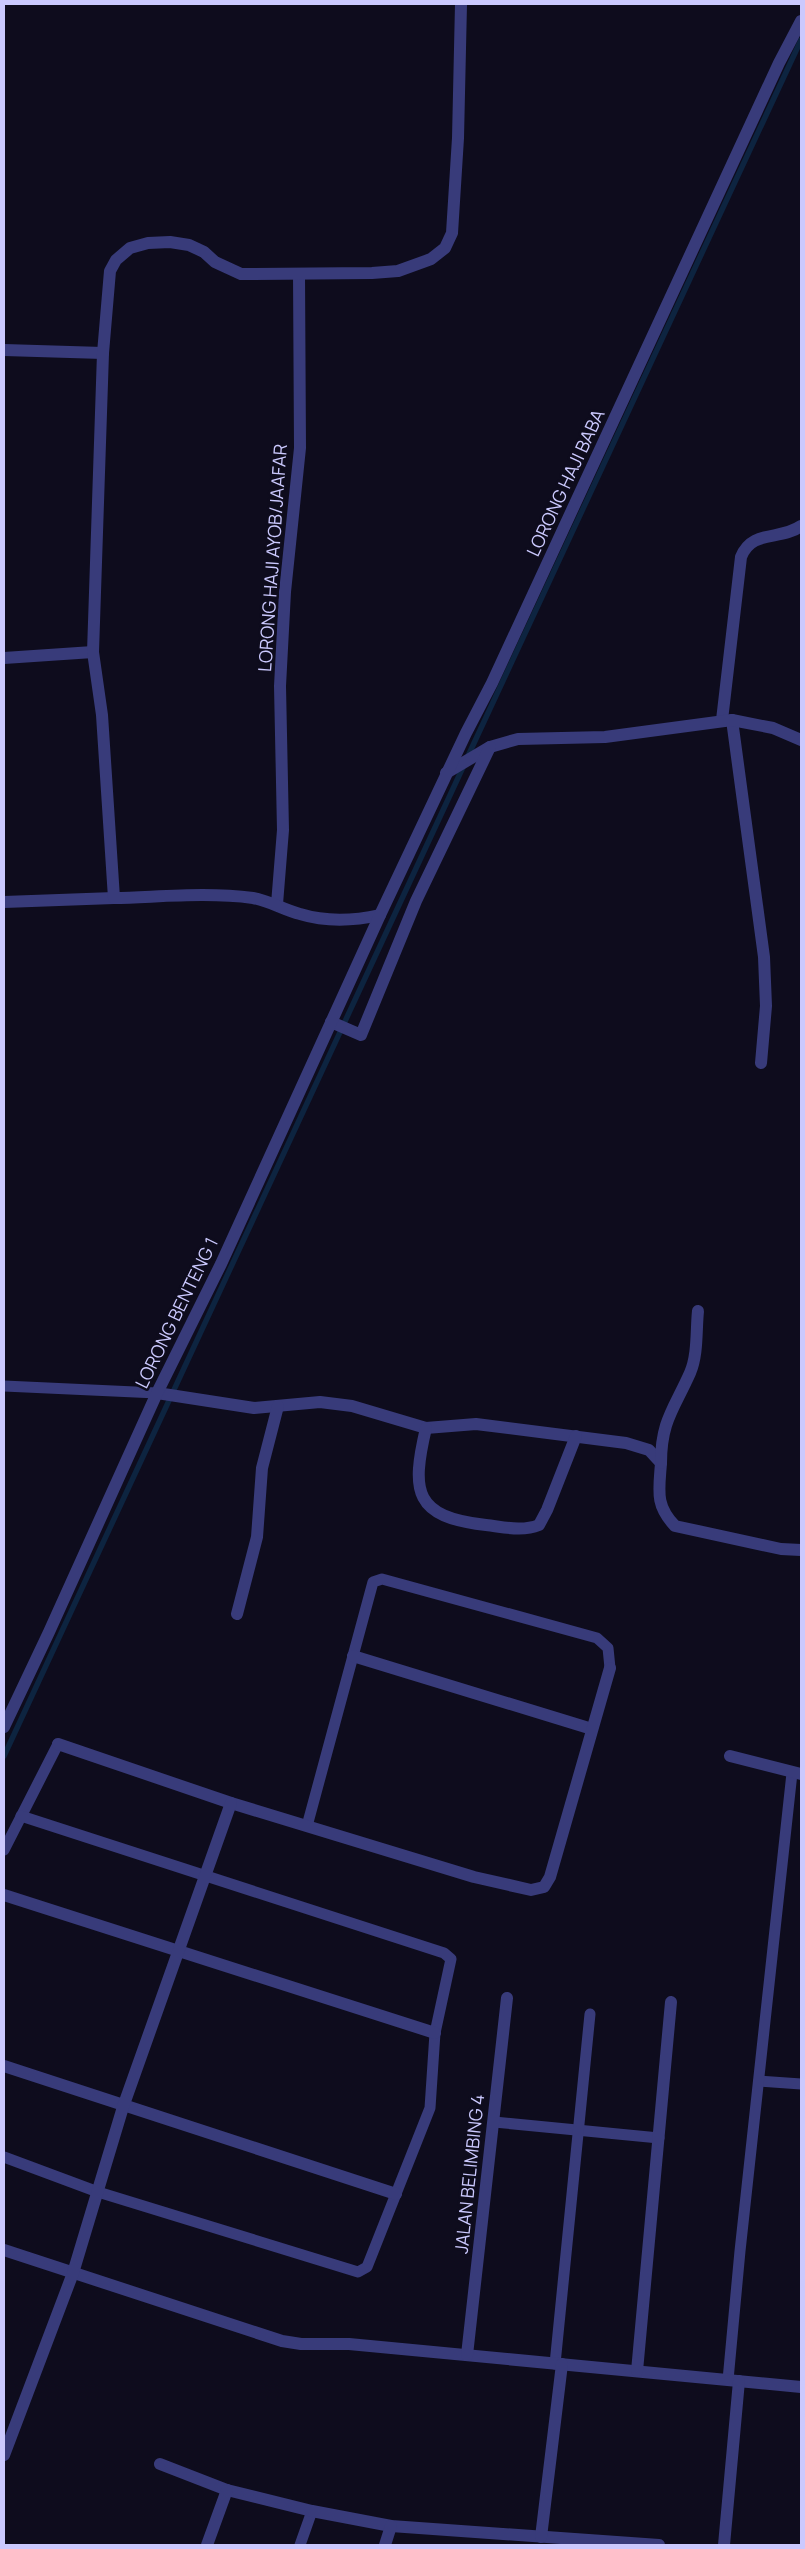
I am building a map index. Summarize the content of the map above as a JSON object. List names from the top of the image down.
{
  "streets": {
    "street": [
      "LORONG HAJI BABA",
      "LORONG HAJI AYOB/JAAFAR",
      "LORONG BENTENG 1",
      "JALAN BELIMBING 4"
    ]
  },
  "crossings": [
    ["LORONG HAJI BABA", "LORONG BENTENG 1"]
  ]
}
